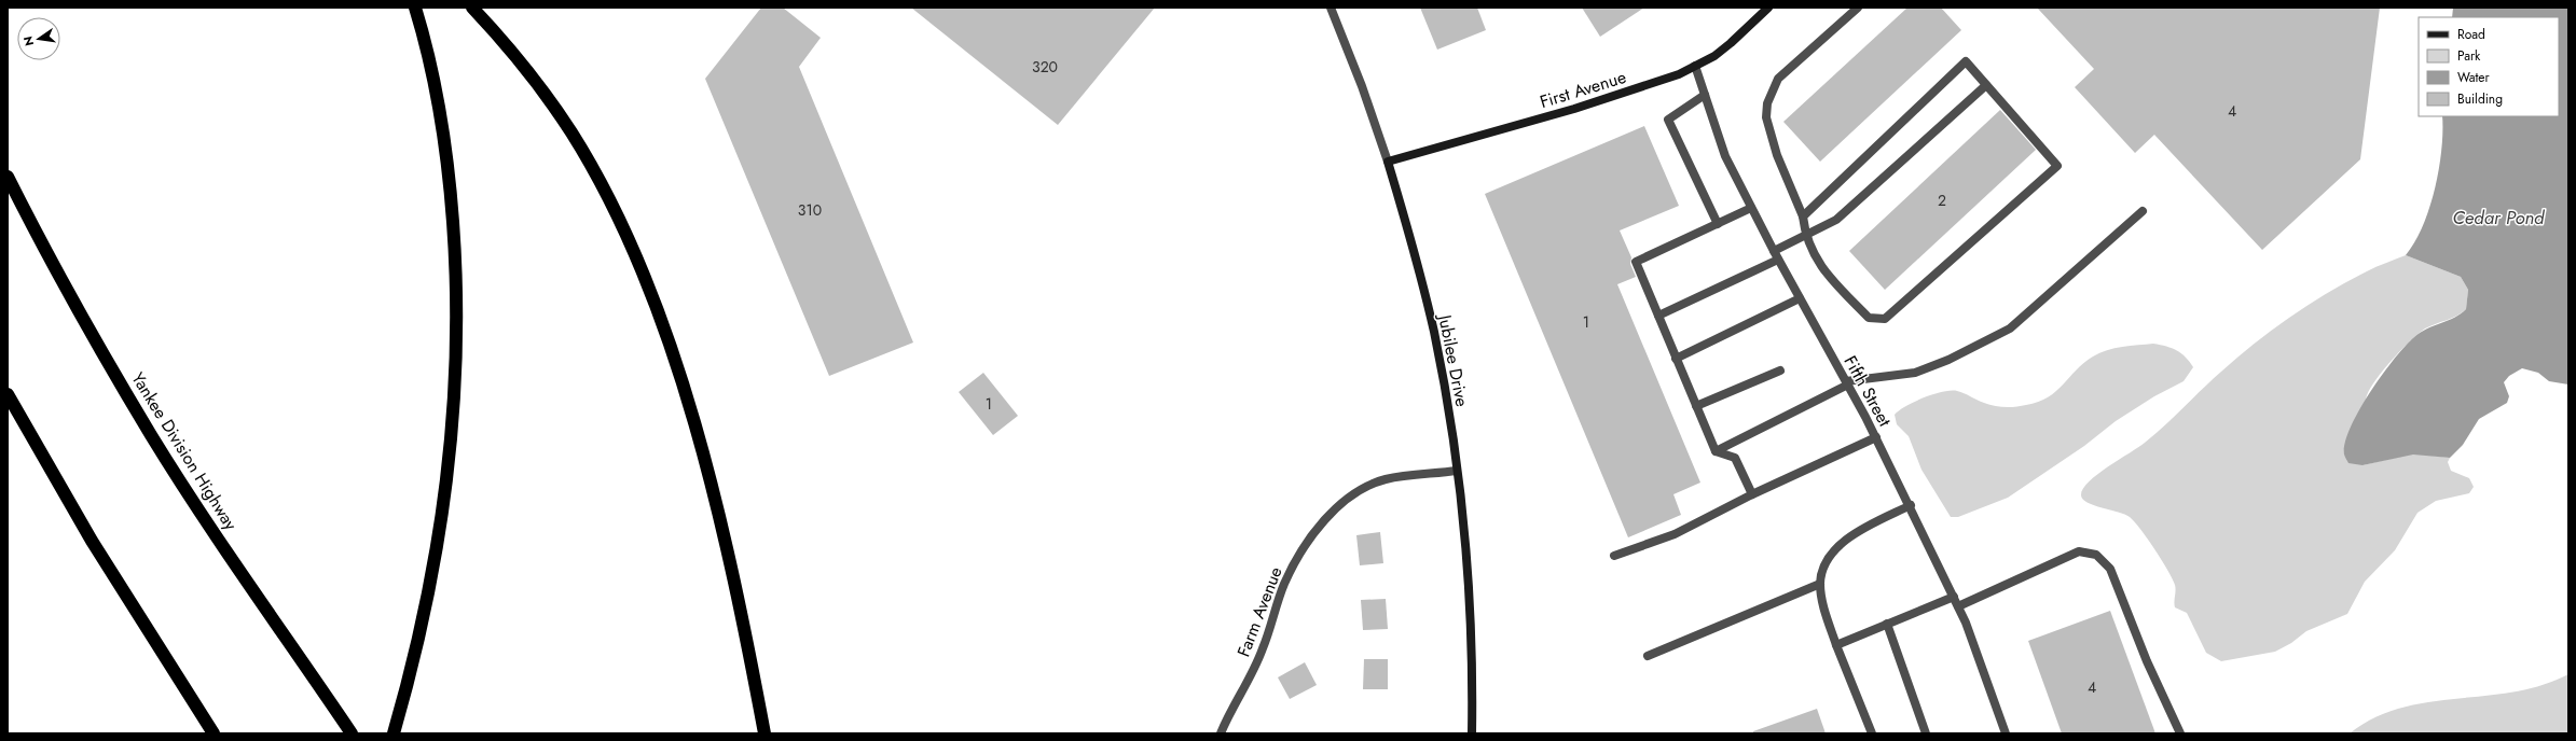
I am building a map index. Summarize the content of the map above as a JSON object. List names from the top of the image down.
{
  "streets": {
    "highway": ["Yankee Division Highway"],
    "street": [
      "First Avenue",
      "Jubilee Drive",
      "Fifth Street",
      "Farm Avenue"
    ]
  },
  "crossings": [
    ["First Avenue", "Jubilee Drive"],
    ["First Avenue", "Fifth Street"],
    ["Jubilee Drive", "Farm Avenue"]
  ],
  "water": ["Cedar Pond"],
  "house_numbers": [
    "320",
    "4",
    "2",
    "310",
    "1",
    "1",
    "4"
  ],
  "legend": [
    "Road",
    "Park",
    "Water",
    "Building"
  ],
  "north": "left"
}
